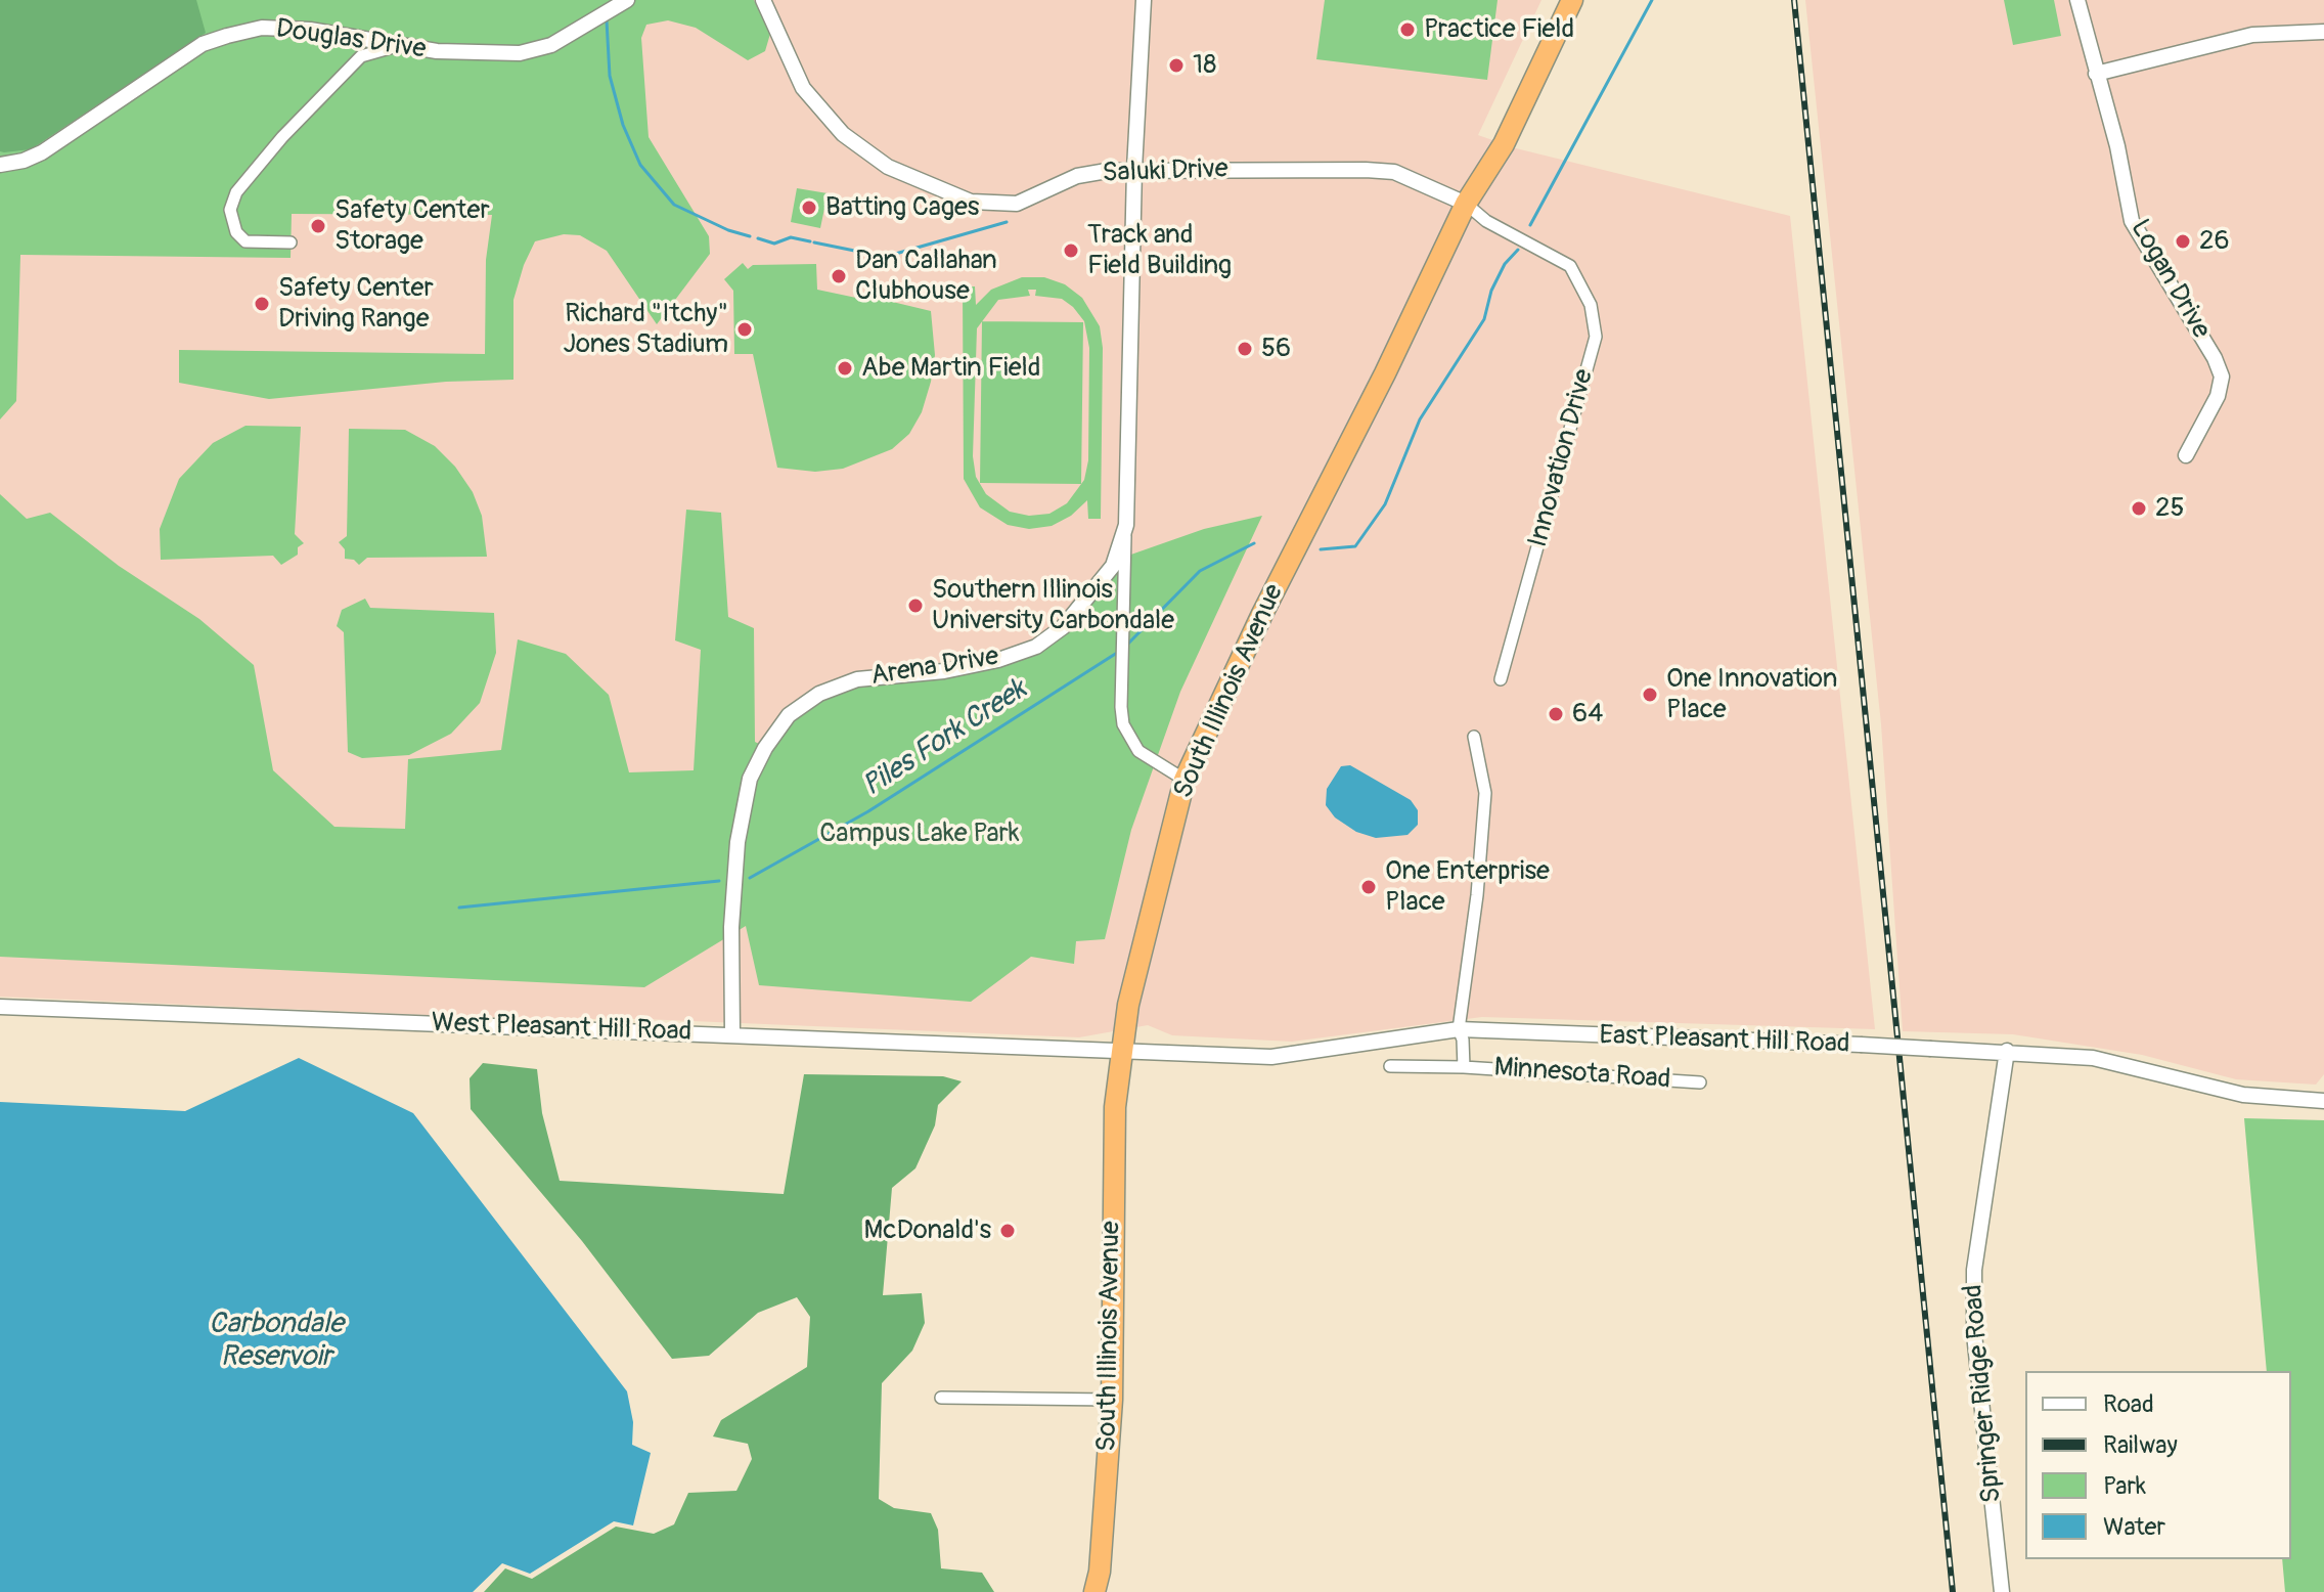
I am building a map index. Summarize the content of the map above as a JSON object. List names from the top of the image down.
{
  "streets": {
    "highway": ["South Illinois Avenue"],
    "street": [
      "Douglas Drive",
      "Saluki Drive",
      "Logan Drive",
      "Innovation Drive",
      "Arena Drive",
      "West Pleasant Hill Road",
      "East Pleasant Hill Road",
      "Minnesota Road",
      "Springer Ridge Road"
    ]
  },
  "crossings": [
    ["Saluki Drive", "Innovation Drive"],
    ["Saluki Drive", "Arena Drive"],
    ["Saluki Drive", "South Illinois Avenue"],
    ["Innovation Drive", "South Illinois Avenue"],
    ["Arena Drive", "West Pleasant Hill Road"],
    ["South Illinois Avenue", "West Pleasant Hill Road"],
    ["South Illinois Avenue", "East Pleasant Hill Road"],
    ["West Pleasant Hill Road", "East Pleasant Hill Road"],
    ["East Pleasant Hill Road", "Minnesota Road"],
    ["East Pleasant Hill Road", "Springer Ridge Road"]
  ],
  "water": ["Piles Fork Creek", "Carbondale Reservoir"],
  "parks": ["Campus Lake Park"],
  "places": [
    "Practice Field",
    "18",
    "Batting Cages",
    "Safety Center Storage",
    "26",
    "Track and Field Building",
    "Dan Callahan Clubhouse",
    "Safety Center Driving Range",
    "Richard \"Itchy\" Jones Stadium",
    "56",
    "Abe Martin Field",
    "25",
    "Southern Illinois University Carbondale",
    "One Innovation Place",
    "64",
    "One Enterprise Place",
    "McDonald's"
  ],
  "legend": [
    "Road",
    "Railway",
    "Park",
    "Water"
  ]
}
